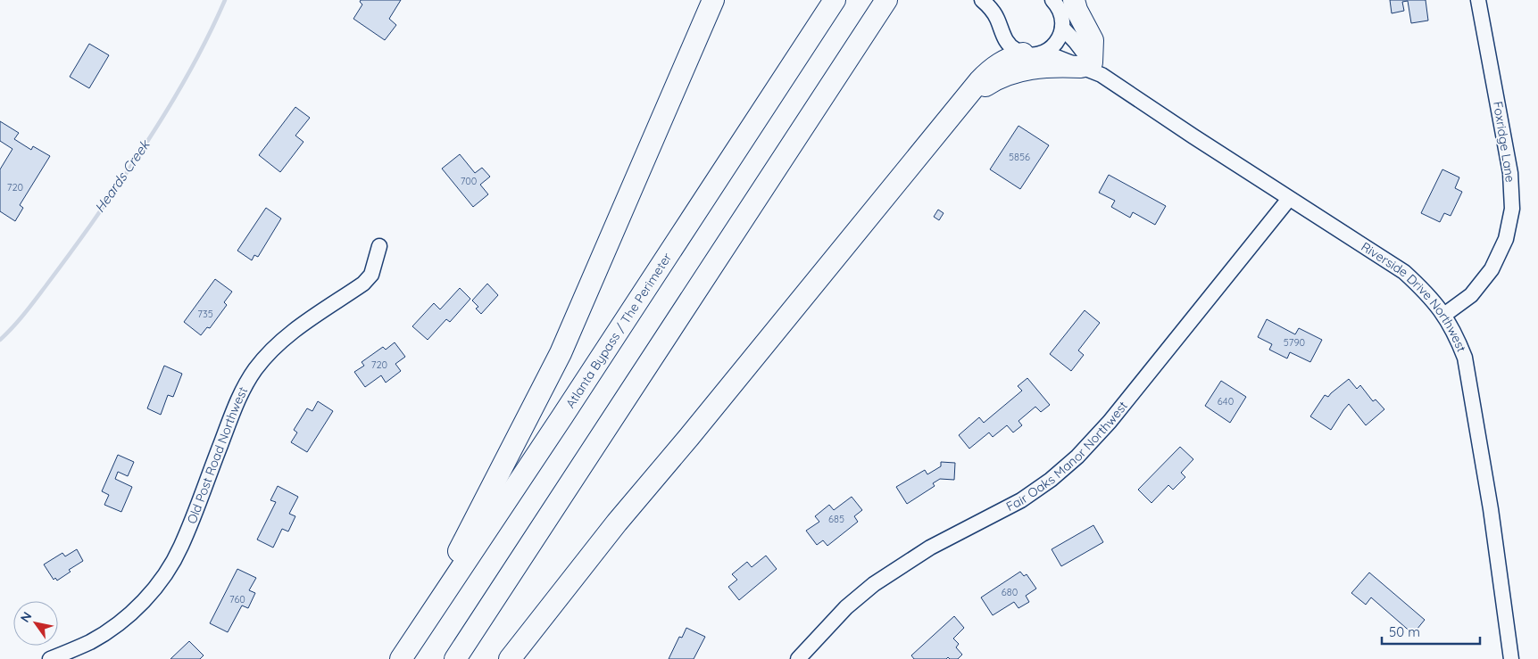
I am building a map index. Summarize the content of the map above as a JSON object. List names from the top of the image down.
{
  "streets": {
    "highway": ["Atlanta Bypass / The Perimeter"],
    "street": [
      "Foxridge Lane",
      "Riverside Drive Northwest",
      "Fair Oaks Manor Northwest",
      "Old Post Road Northwest"
    ]
  },
  "crossings": [
    ["Foxridge Lane", "Riverside Drive Northwest"],
    ["Riverside Drive Northwest", "Fair Oaks Manor Northwest"]
  ],
  "water": ["Heards Creek"],
  "house_numbers": [
    "5856",
    "700",
    "720",
    "735",
    "5790",
    "720",
    "640",
    "685",
    "680",
    "760"
  ],
  "scale_bar": "50 m",
  "north": "top left"
}
